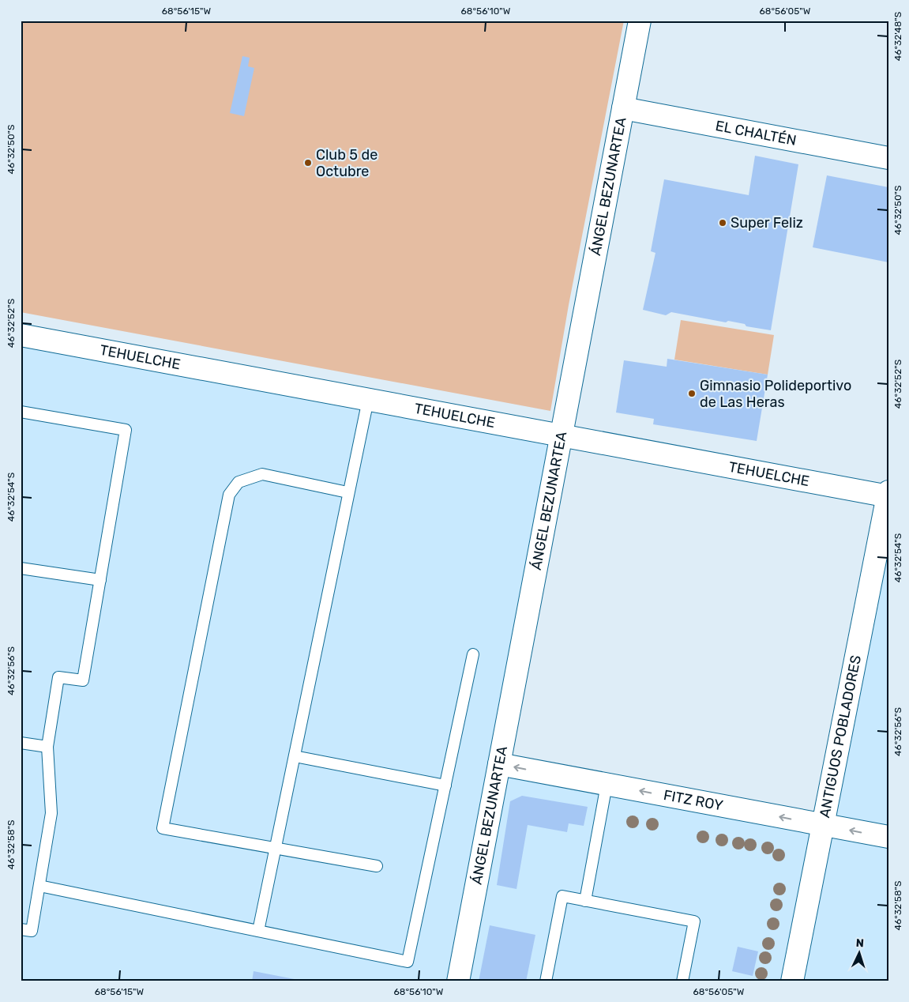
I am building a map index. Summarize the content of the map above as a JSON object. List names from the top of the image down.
{
  "streets": {
    "street": [
      "EL CHALTÉN",
      "ÁNGEL BEZUNARTEA",
      "TEHUELCHE",
      "ANTIGUOS POBLADORES",
      "FITZ ROY"
    ]
  },
  "crossings": [
    ["EL CHALTÉN", "ÁNGEL BEZUNARTEA"],
    ["ÁNGEL BEZUNARTEA", "TEHUELCHE"],
    ["ÁNGEL BEZUNARTEA", "FITZ ROY"],
    ["TEHUELCHE", "ANTIGUOS POBLADORES"],
    ["ANTIGUOS POBLADORES", "FITZ ROY"]
  ],
  "one_way": ["FITZ ROY"],
  "places": ["Club 5 de Octubre", "Super Feliz", "Gimnasio Polideportivo de Las Heras"],
  "north": "top",
  "coordinates": [
    "68°56'15\"W",
    "68°56'10\"W",
    "68°56'05\"W",
    "46°32'48\"S",
    "46°32'50\"S",
    "46°32'52\"S",
    "46°32'54\"S",
    "46°32'56\"S",
    "46°32'58\"S"
  ]
}
